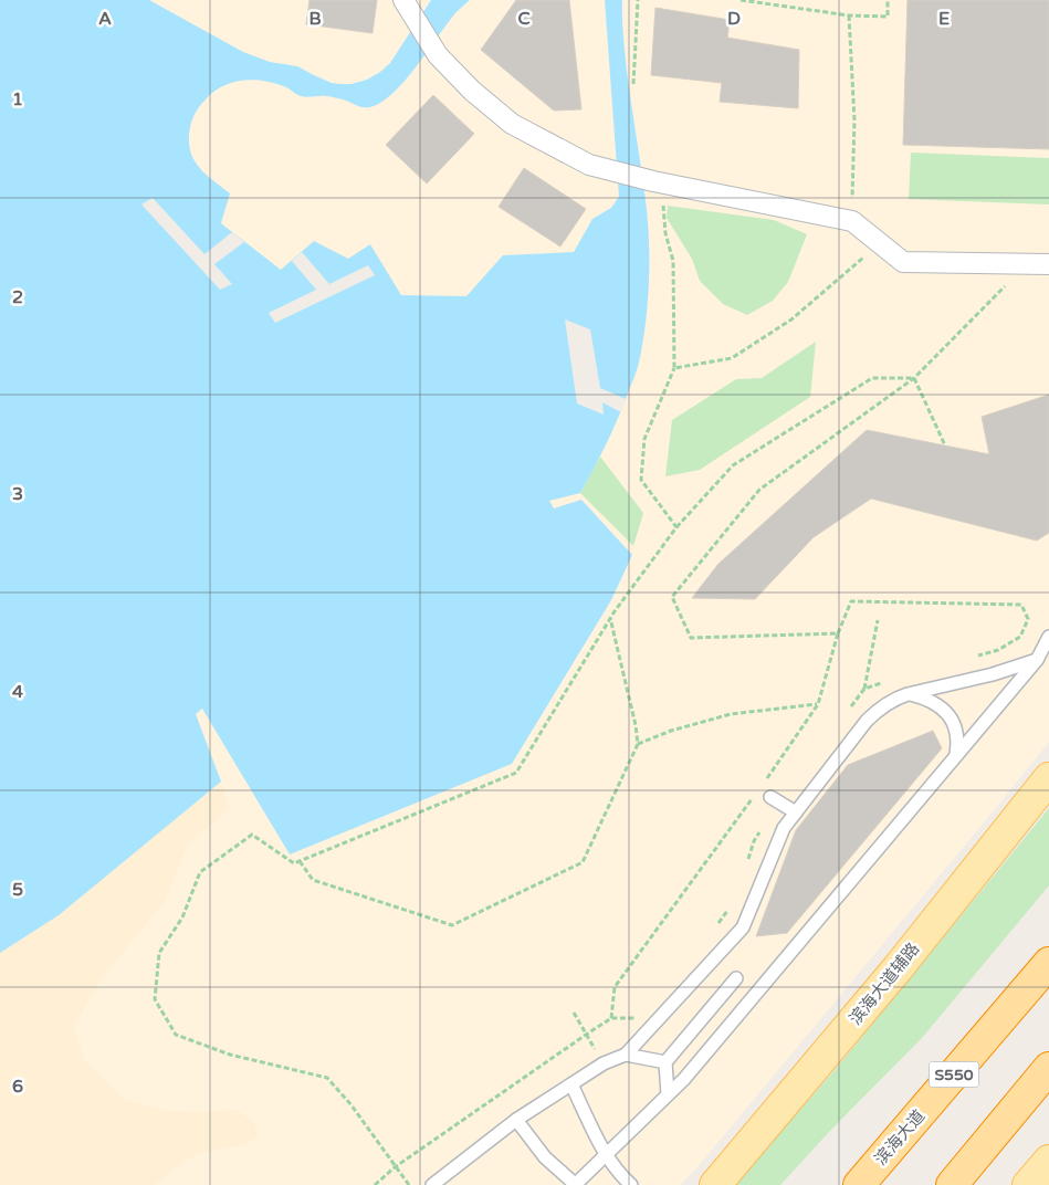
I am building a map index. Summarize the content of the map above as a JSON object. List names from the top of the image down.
{
  "streets": {
    "highway": ["S550", "滨海大道"],
    "main road": ["滨海大道辅路"]
  },
  "grid": {
    "columns": [
      "A",
      "B",
      "C",
      "D",
      "E"
    ],
    "rows": [
      "1",
      "2",
      "3",
      "4",
      "5",
      "6"
    ]
  }
}
